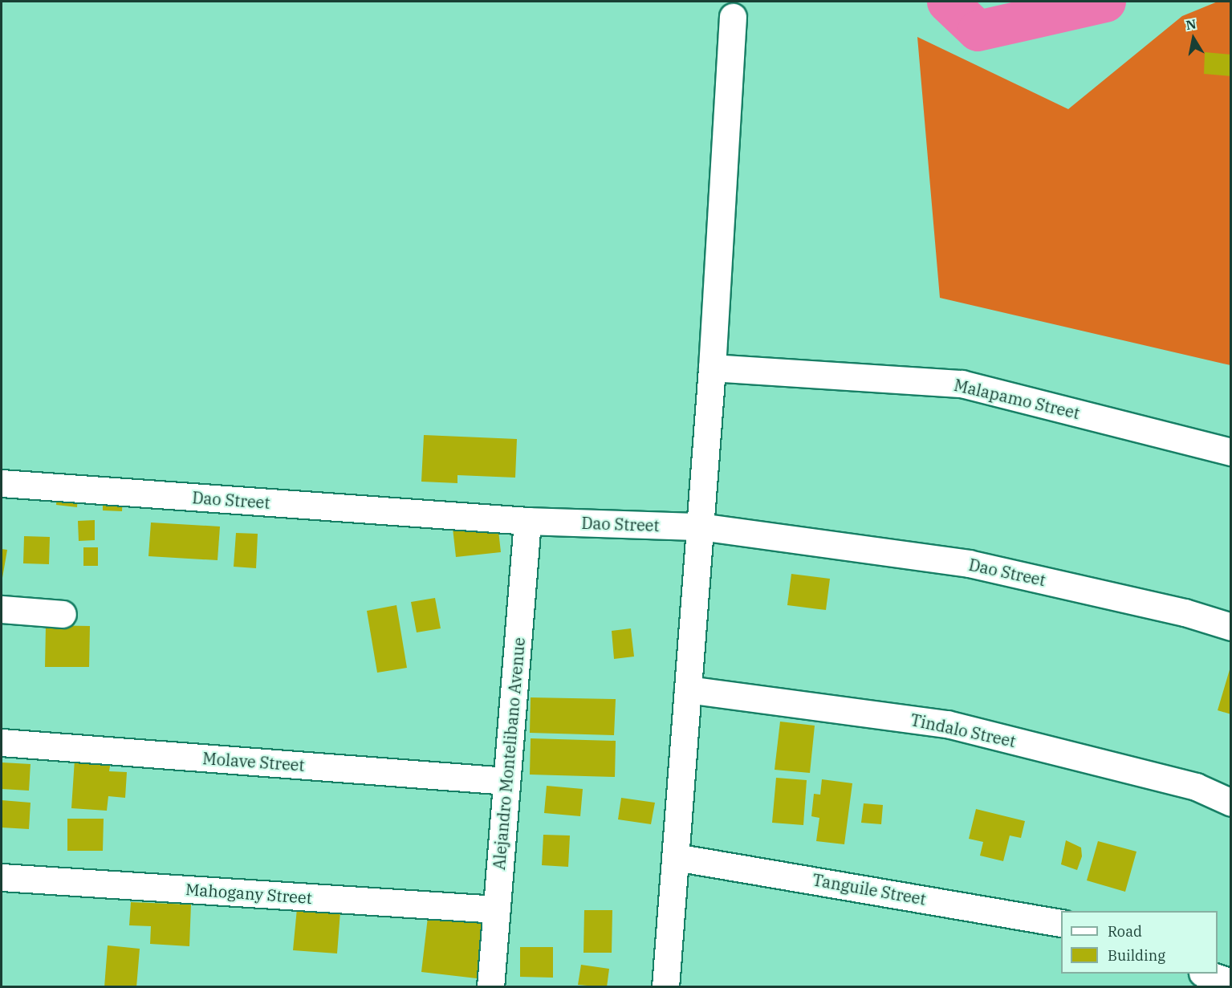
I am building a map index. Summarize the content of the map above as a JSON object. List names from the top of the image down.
{
  "streets": {
    "street": [
      "Malapamo Street",
      "Dao Street",
      "Tindalo Street",
      "Alejandro Montelibano Avenue",
      "Molave Street",
      "Tanguile Street",
      "Mahogany Street"
    ]
  },
  "crossings": [
    ["Dao Street", "Alejandro Montelibano Avenue"],
    ["Alejandro Montelibano Avenue", "Molave Street"],
    ["Alejandro Montelibano Avenue", "Mahogany Street"]
  ],
  "legend": ["Road", "Building"],
  "north": "top"
}
